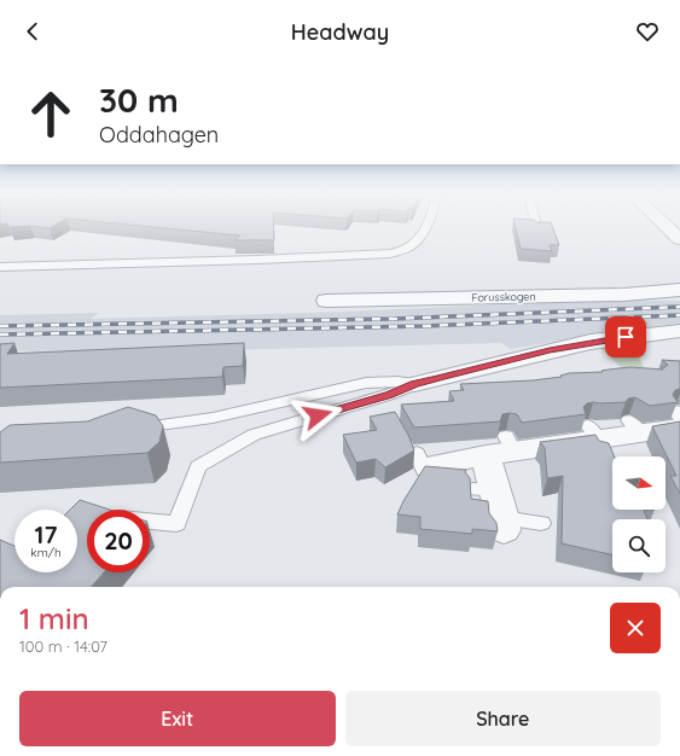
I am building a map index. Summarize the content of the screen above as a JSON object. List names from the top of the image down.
{
  "streets": {
    "street": ["Forusskogen"]
  },
  "north": "right",
  "page": {
    "header": "Headway",
    "turn": ["30 m", "Oddahagen"],
    "speed": "17 km/h",
    "limit": "20",
    "heading": ["1 min", "100 m · 14:07"],
    "buttons": ["Exit", "Share"]
  }
}
